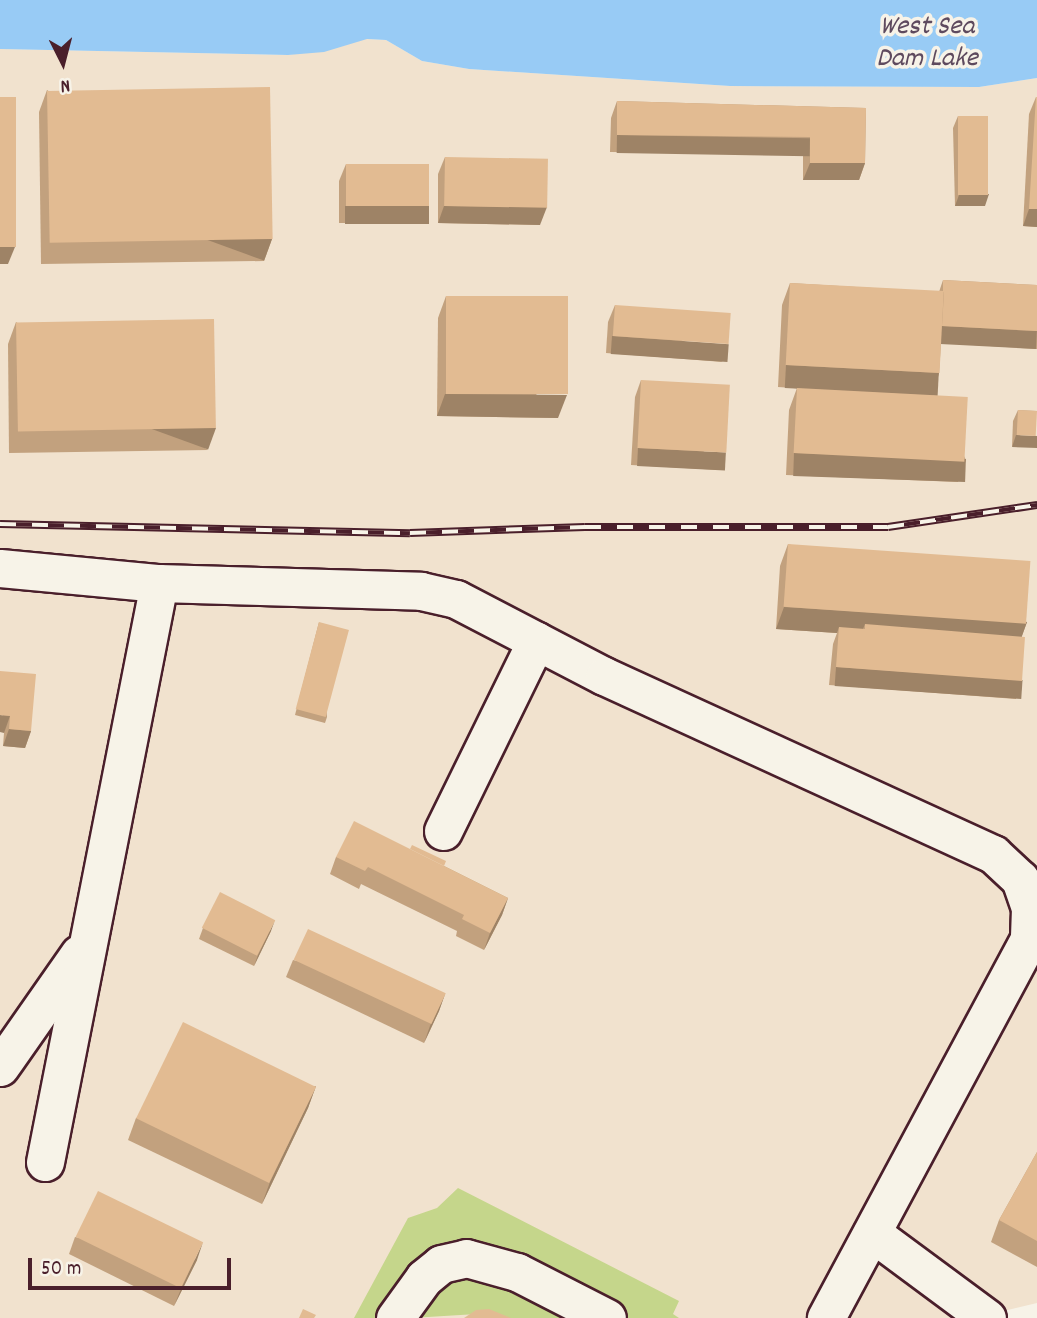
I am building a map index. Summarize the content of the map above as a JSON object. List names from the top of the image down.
{
  "water": ["West Sea Dam Lake"],
  "scale_bar": "50 m",
  "north": "bottom"
}
